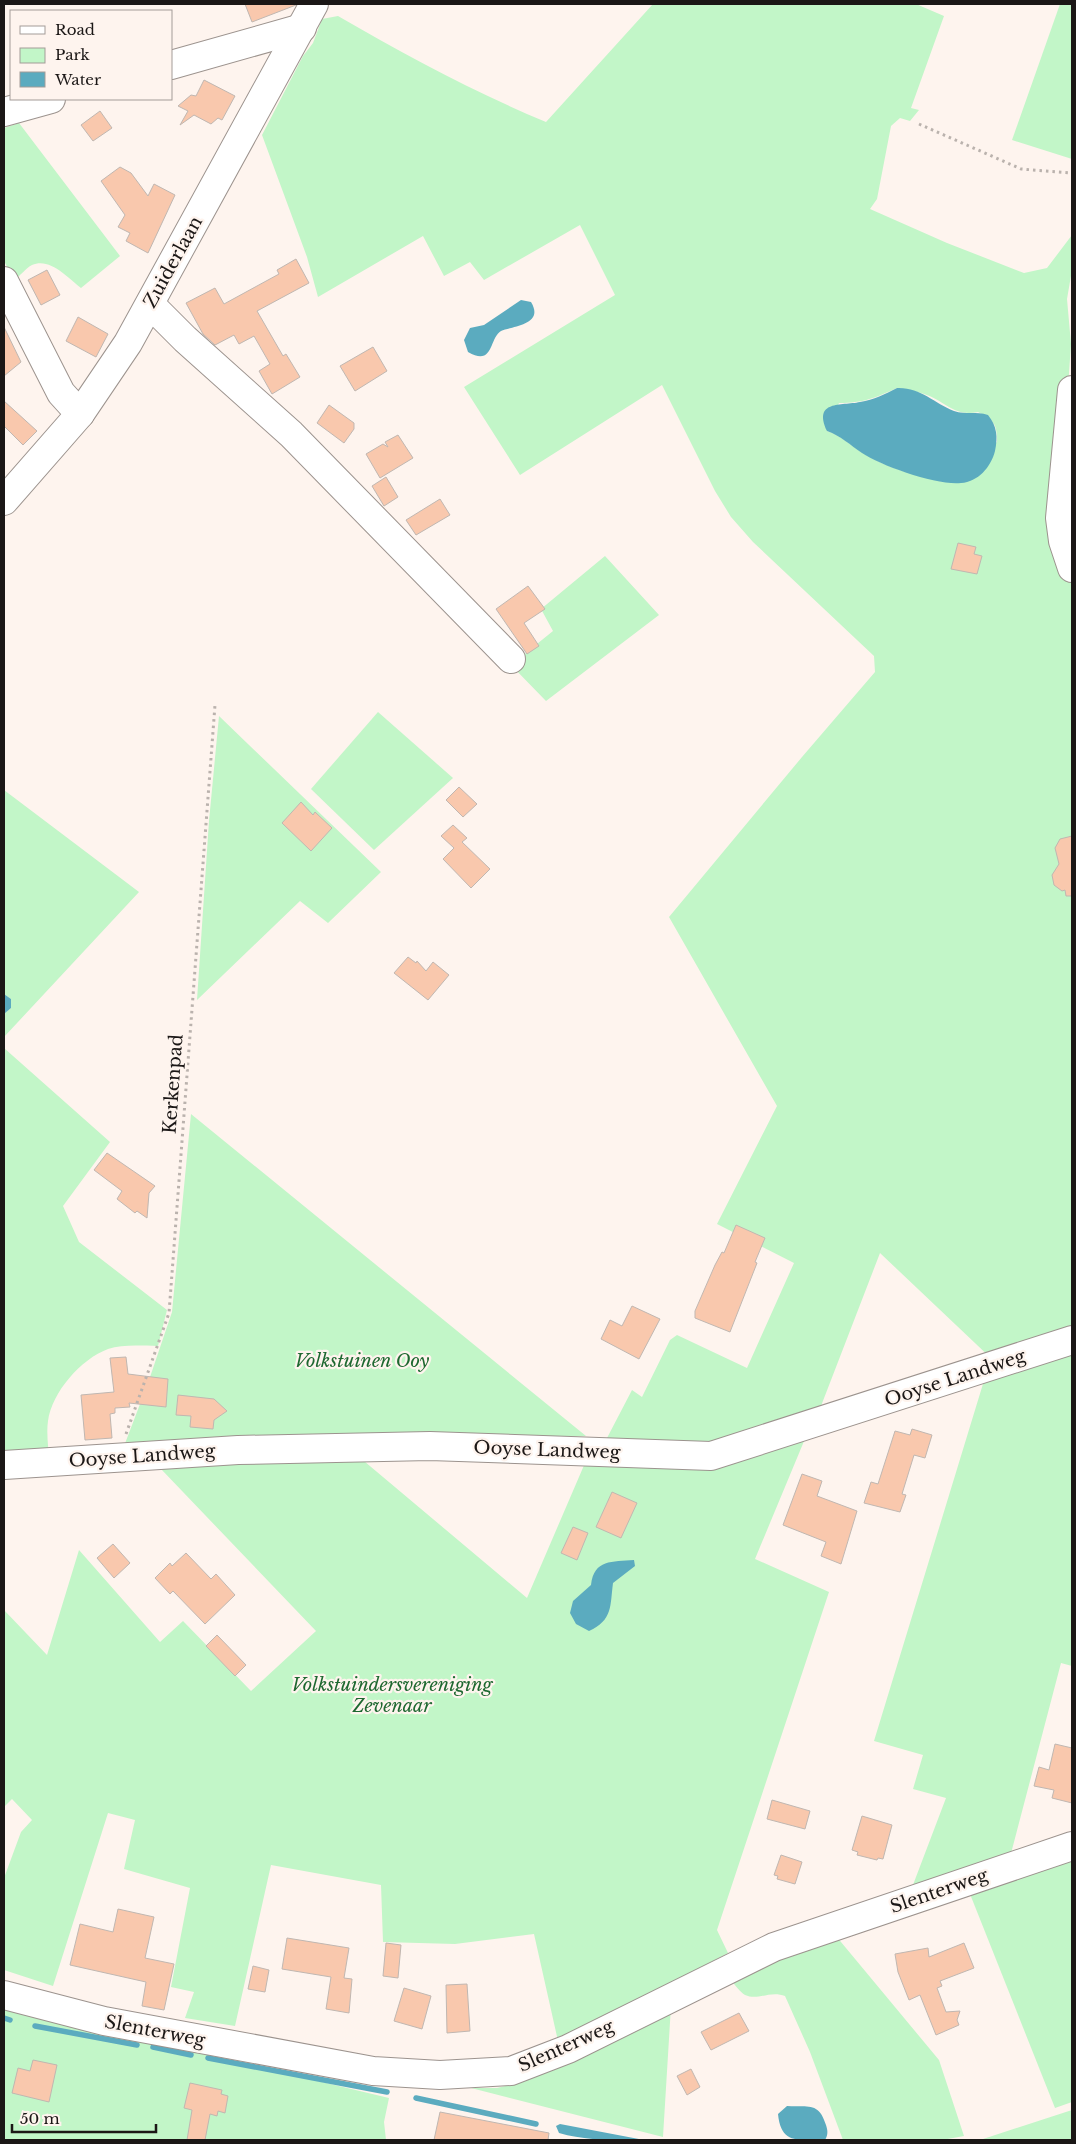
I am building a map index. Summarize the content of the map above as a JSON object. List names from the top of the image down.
{
  "streets": {
    "street": ["Zuiderlaan", "Ooyse Landweg", "Slenterweg"],
    "path": ["Kerkenpad"]
  },
  "crossings": [
    ["Kerkenpad", "Ooyse Landweg"]
  ],
  "parks": ["Volkstuinen Ooy", "Volkstuindersvereniging Zevenaar"],
  "legend": ["Road", "Park", "Water"],
  "scale_bar": "50 m"
}
